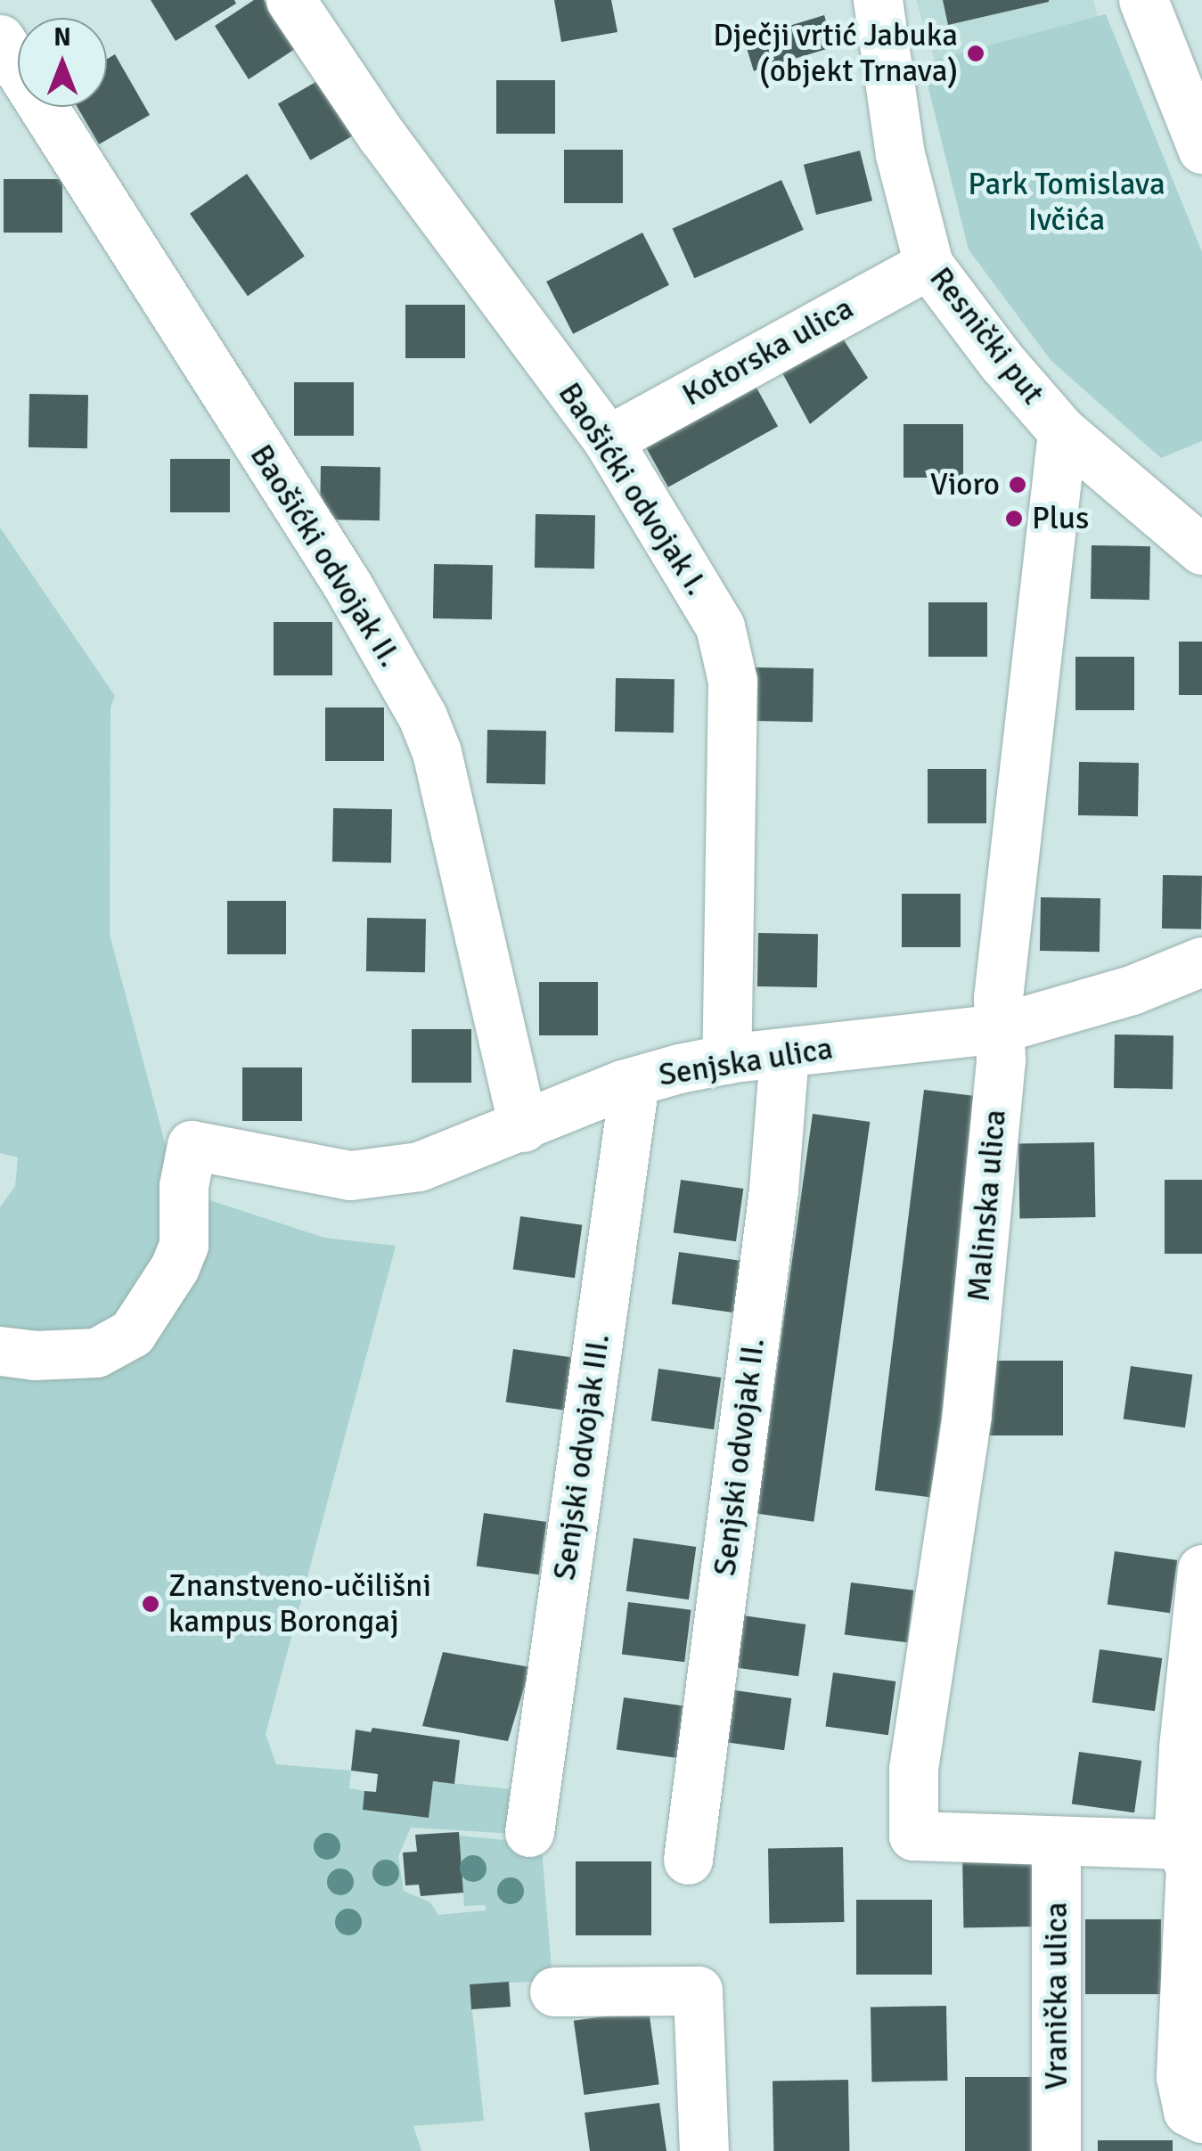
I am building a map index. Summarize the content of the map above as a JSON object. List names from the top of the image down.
{
  "streets": {
    "street": [
      "Resnički put",
      "Kotorska ulica",
      "Baošićki odvojak I.",
      "Baošićki odvojak II.",
      "Senjska ulica",
      "Malinska ulica",
      "Senjski odvojak III.",
      "Senjski odvojak II.",
      "Vranička ulica"
    ]
  },
  "crossings": [
    ["Resnički put", "Kotorska ulica"],
    ["Resnički put", "Malinska ulica"],
    ["Kotorska ulica", "Baošićki odvojak I."],
    ["Baošićki odvojak I.", "Senjska ulica"],
    ["Baošićki odvojak II.", "Senjska ulica"],
    ["Senjska ulica", "Malinska ulica"],
    ["Senjska ulica", "Senjski odvojak III."],
    ["Senjska ulica", "Senjski odvojak II."],
    ["Malinska ulica", "Vranička ulica"]
  ],
  "parks": ["Park Tomislava Ivčića"],
  "places": [
    "Dječji vrtić Jabuka (objekt Trnava)",
    "Vioro",
    "Plus",
    "Znanstveno-učilišni kampus Borongaj"
  ],
  "north": "top"
}
